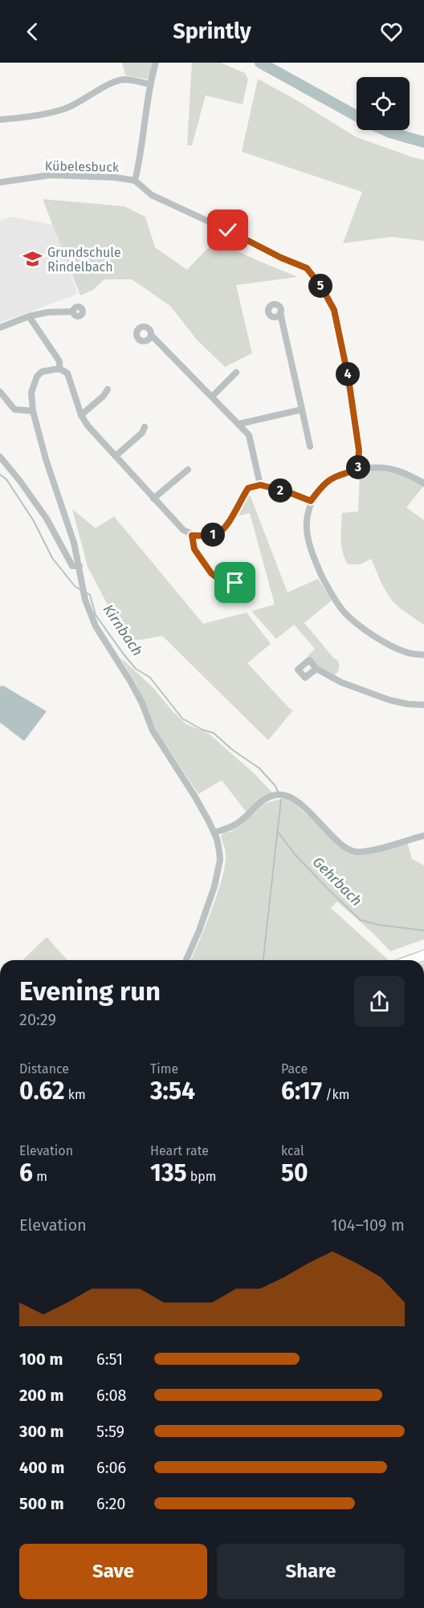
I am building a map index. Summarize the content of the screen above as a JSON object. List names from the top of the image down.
{
  "streets": {
    "street": ["Kübelesbuck"]
  },
  "water": ["Kirnbach", "Gehrbach"],
  "places": {
    "school or university": ["Grundschule Rindelbach"]
  },
  "page": {
    "header": "Sprintly",
    "pins": [
      "5",
      "4",
      "3",
      "2",
      "1"
    ],
    "heading": ["Evening run", "20:29"],
    "stats": [
      ["Distance", "0.62 km"],
      ["Time", "3:54"],
      ["Pace", "6:17 /km"],
      ["Elevation", "6 m"],
      ["Heart rate", "135 bpm"],
      ["kcal", "50"]
    ],
    "chart": ["Elevation", "104–109 m"],
    "list": [
      {
        "name": "100 m",
        "note": "6:51"
      },
      {
        "name": "200 m",
        "note": "6:08"
      },
      {
        "name": "300 m",
        "note": "5:59"
      },
      {
        "name": "400 m",
        "note": "6:06"
      },
      {
        "name": "500 m",
        "note": "6:20"
      }
    ],
    "buttons": ["Save", "Share"]
  }
}
